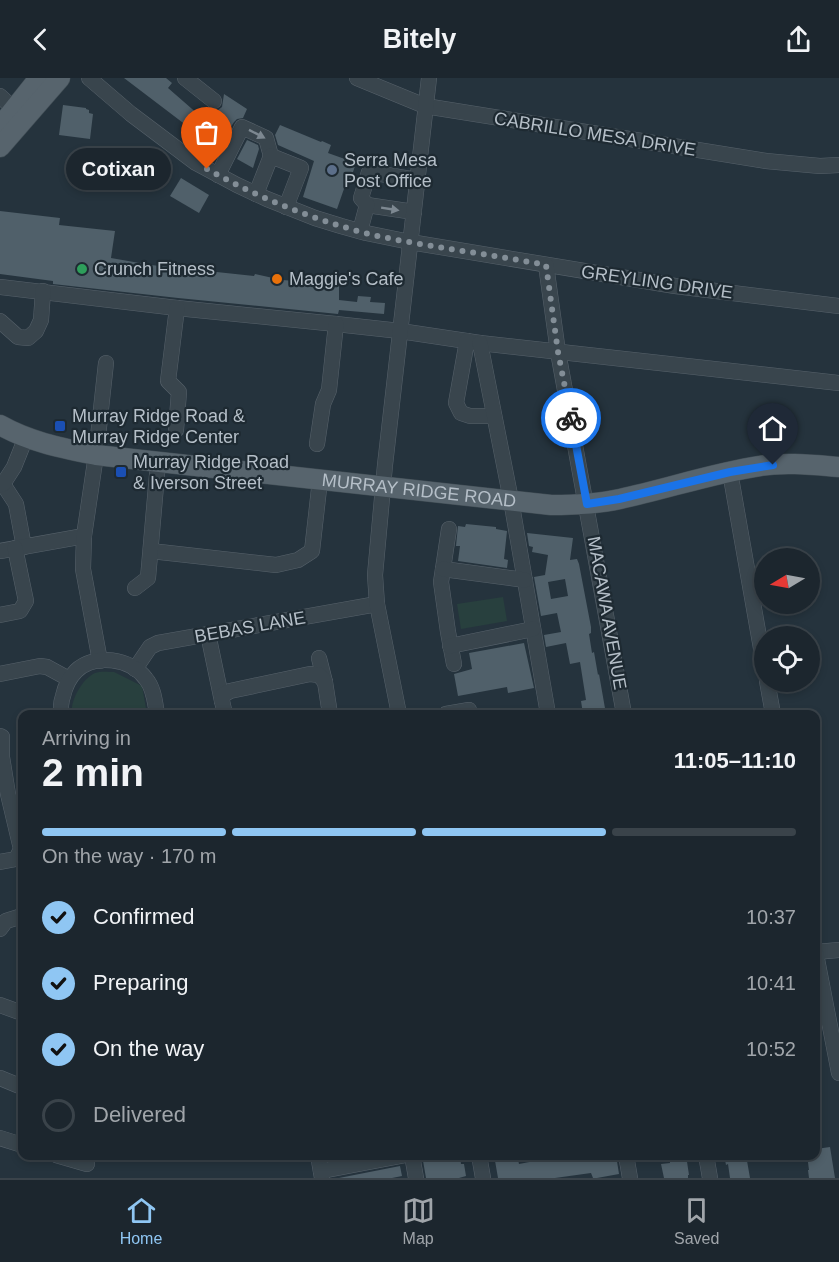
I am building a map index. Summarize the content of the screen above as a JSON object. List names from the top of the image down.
{
  "streets": {
    "main road": ["MURRAY RIDGE ROAD"],
    "street": [
      "CABRILLO MESA DRIVE",
      "GREYLING DRIVE",
      "MACAWA AVENUE",
      "BEBAS LANE"
    ]
  },
  "crossings": [
    ["GREYLING DRIVE", "MACAWA AVENUE"],
    ["MURRAY RIDGE ROAD", "MACAWA AVENUE"]
  ],
  "places": {
    "other": [
      "Cotixan",
      "Serra Mesa Post Office",
      "Crunch Fitness",
      "Maggie's Cafe"
    ],
    "transit": ["Murray Ridge Road & Murray Ridge Center", "Murray Ridge Road & Iverson Street"]
  },
  "north": "left",
  "page": {
    "header": "Bitely",
    "bubble": "Cotixan",
    "heading": ["2 min", "Arriving in", "11:05–11:10"],
    "bar": "On the way · 170 m",
    "list": [
      ["Confirmed", "10:37"],
      ["Preparing", "10:41"],
      ["On the way", "10:52"],
      "Delivered"
    ],
    "tabs": ["Home", "Map", "Saved"]
  }
}
